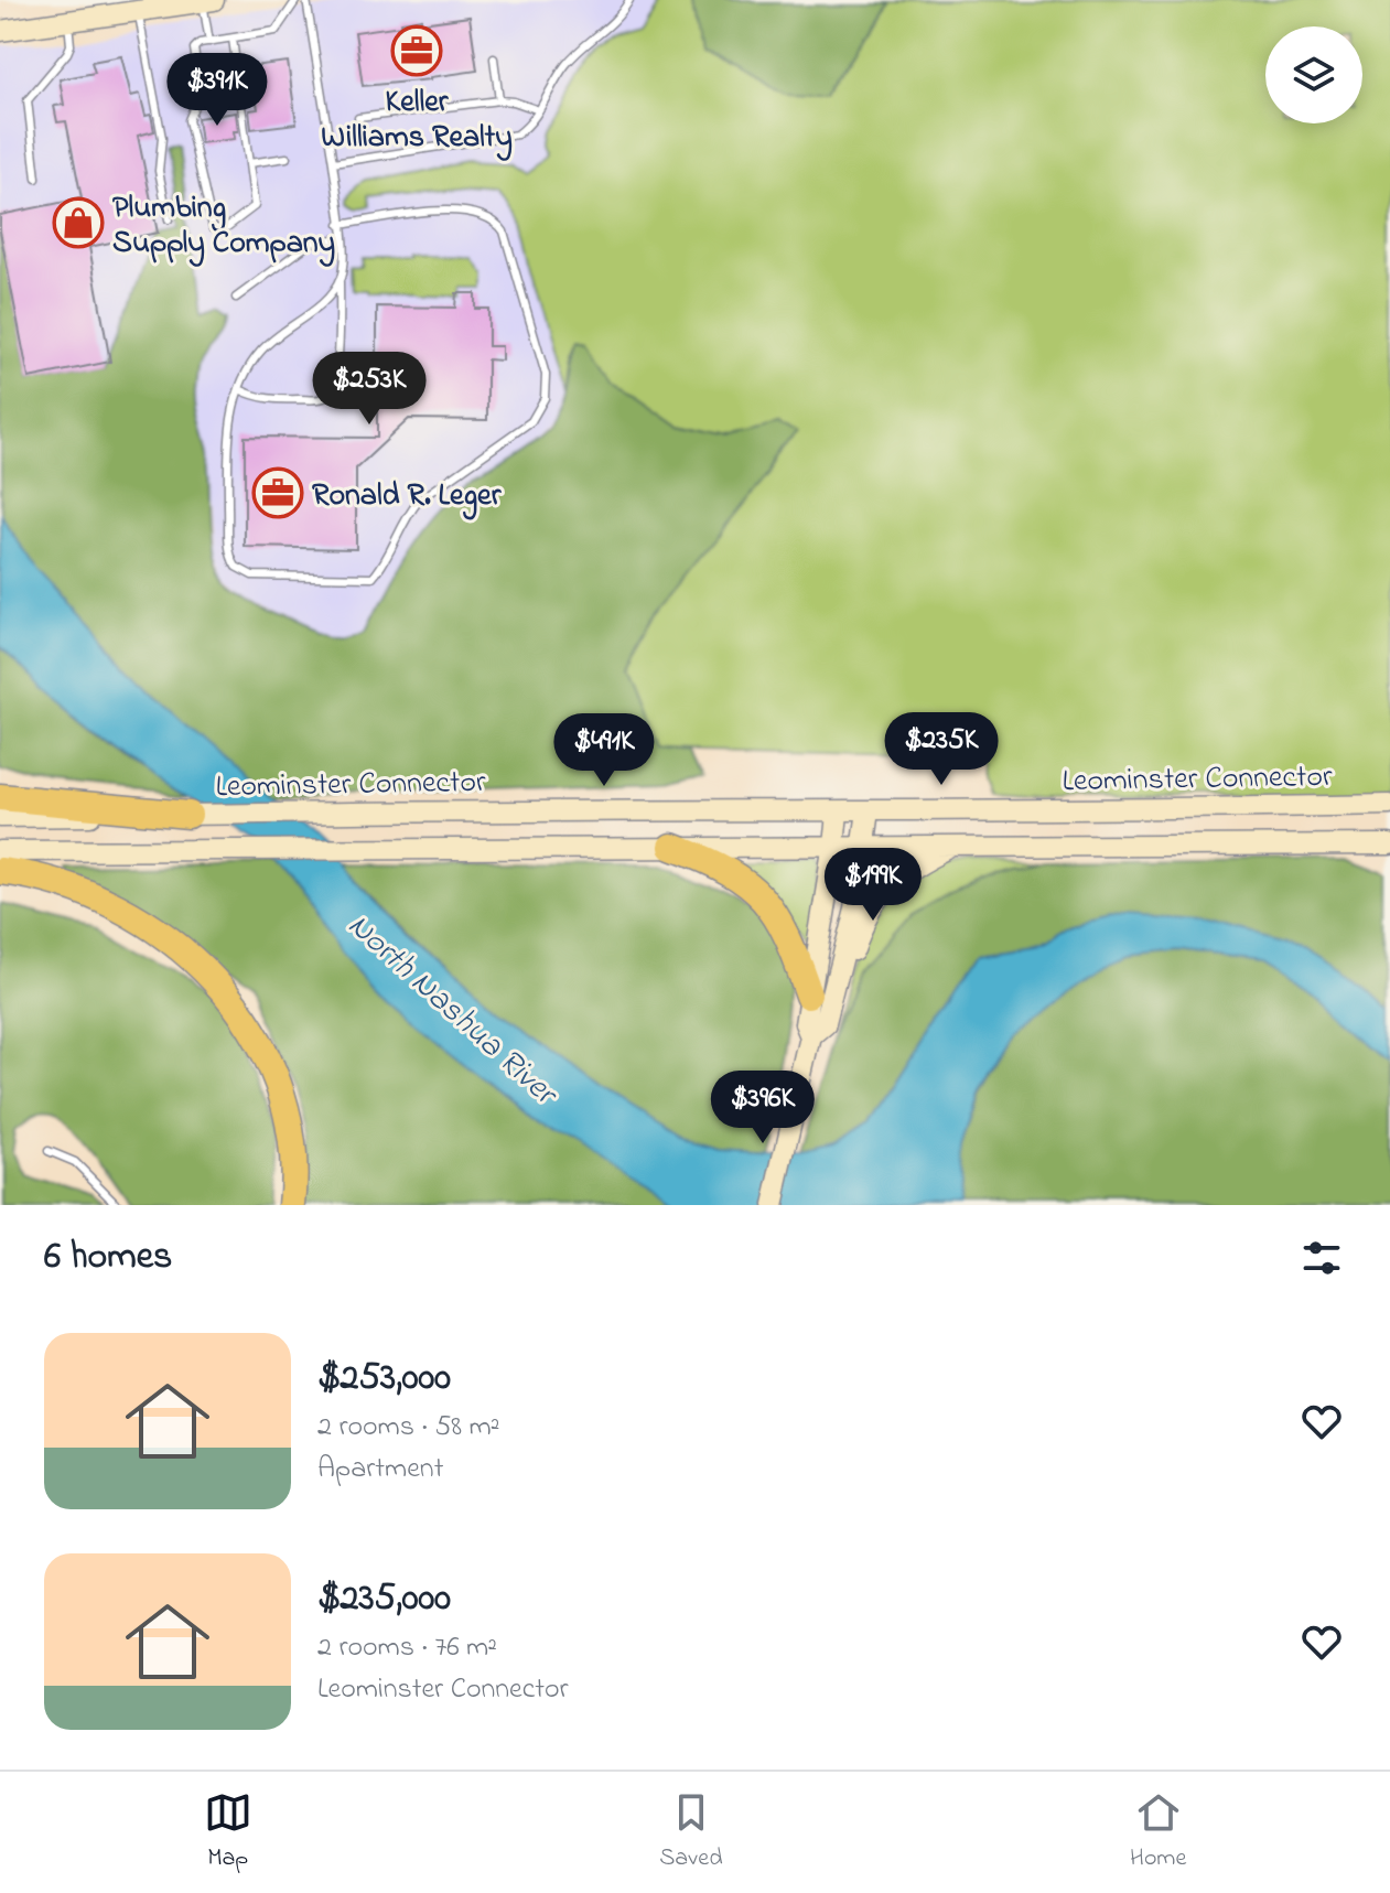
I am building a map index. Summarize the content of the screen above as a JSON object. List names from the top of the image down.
{
  "streets": {
    "main road": ["Leominster Connector"]
  },
  "water": ["North Nashua River"],
  "places": {
    "office": ["Keller Williams Realty", "Ronald R. Leger"],
    "shop": ["Plumbing Supply Company"]
  },
  "page": {
    "price": [
      "$391K",
      "$253K",
      "$235K",
      "$491K",
      "$199K",
      "$396K"
    ],
    "heading": "6 homes",
    "list": [
      {
        "name": "$253,000",
        "note": "2 rooms · 58 m² · Apartment"
      },
      {
        "name": "$235,000",
        "note": "2 rooms · 76 m² · Leominster Connector"
      }
    ],
    "tabs": ["Map", "Saved", "Home"]
  }
}
